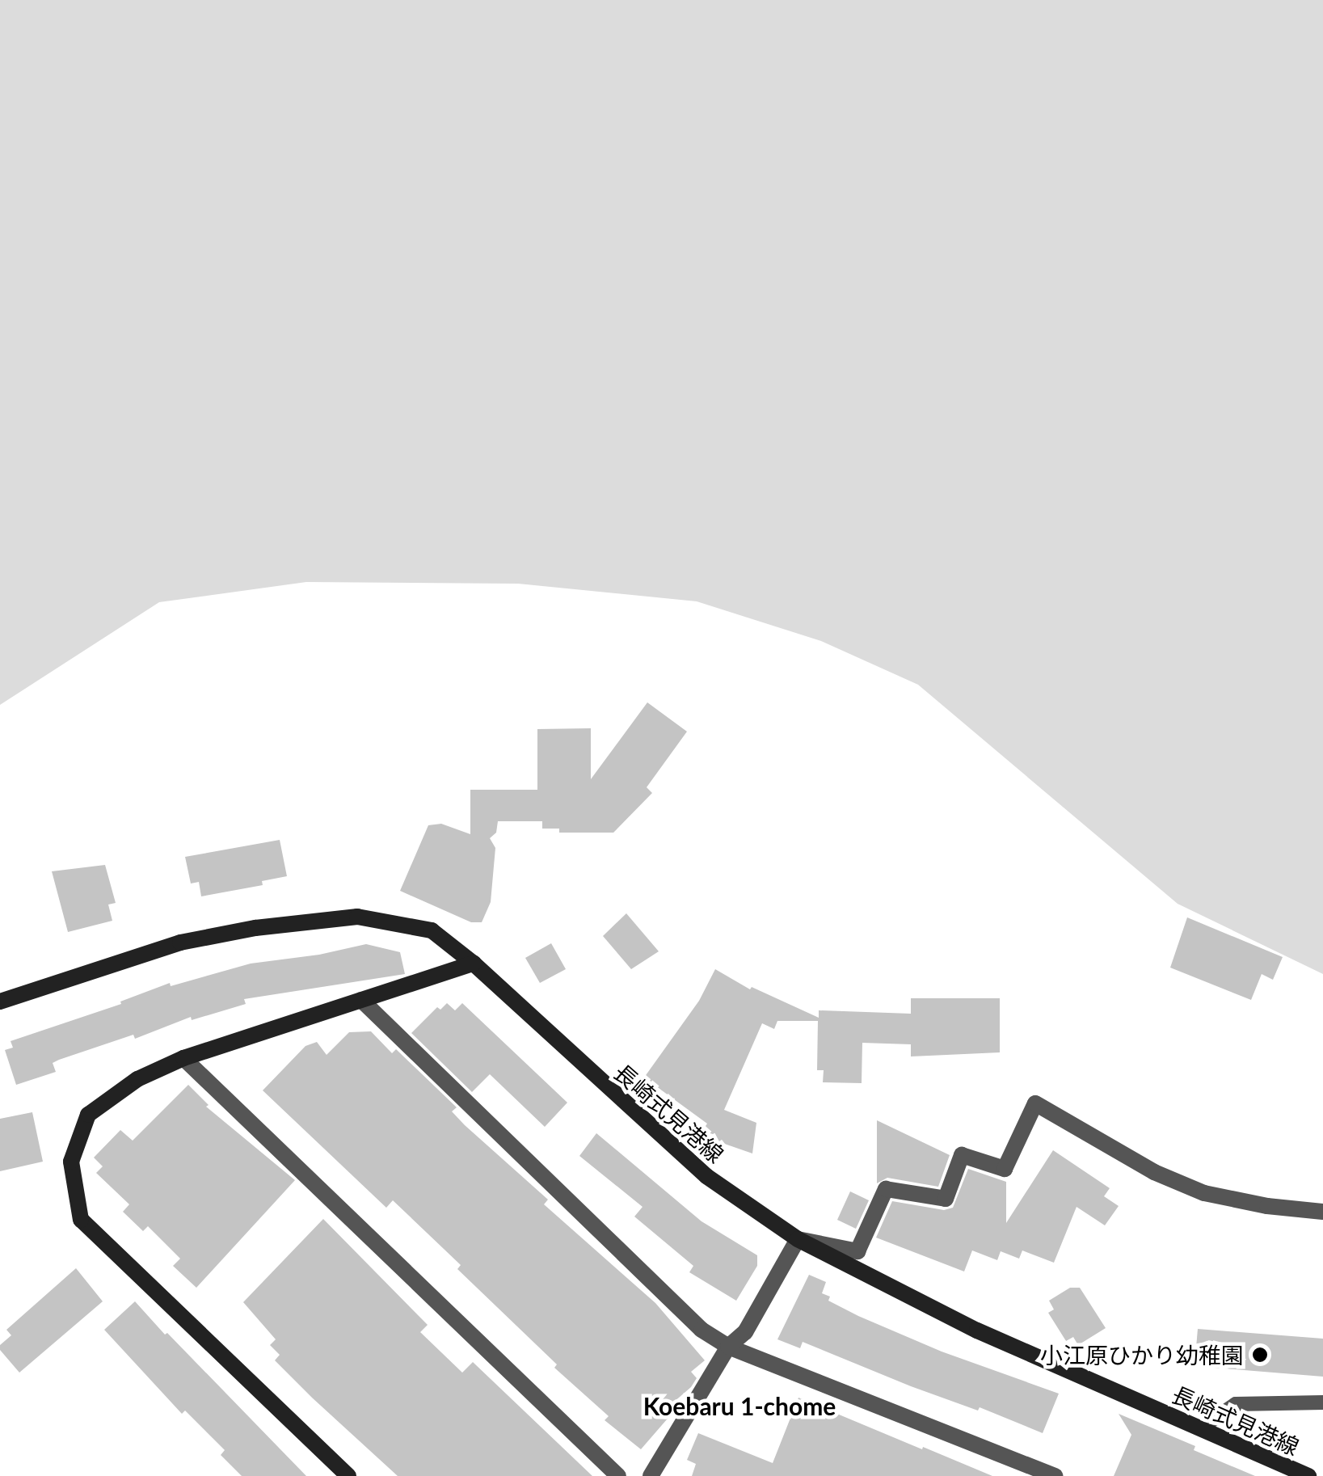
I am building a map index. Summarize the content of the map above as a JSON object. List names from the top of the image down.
{
  "streets": {
    "main road": ["長崎式見港線"]
  },
  "districts": ["Koebaru 1-chome"],
  "places": ["小江原ひかり幼稚園"]
}
